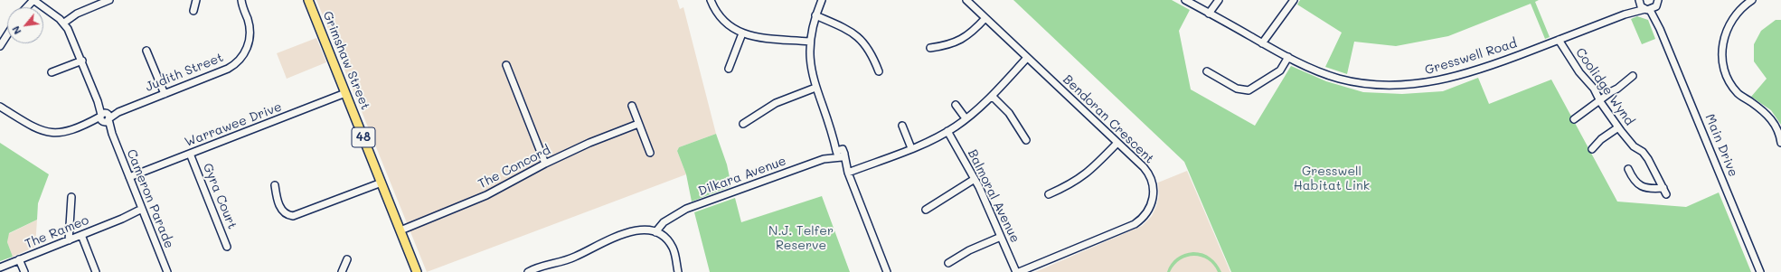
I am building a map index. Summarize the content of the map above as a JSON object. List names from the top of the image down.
{
  "streets": {
    "main road": ["Grimshaw Street", "48"],
    "street": [
      "Gresswell Road",
      "Judith Street",
      "Coolidge Wynd",
      "Bendoran Crescent",
      "Warrawee Drive",
      "Main Drive",
      "The Concord",
      "Dilkara Avenue",
      "Gyra Court",
      "Balmoral Avenue",
      "Cameron Parade",
      "The Rameo"
    ]
  },
  "crossings": [
    ["Gresswell Road", "Coolidge Wynd"],
    ["Gresswell Road", "Main Drive"],
    ["Grimshaw Street", "Warrawee Drive"],
    ["Grimshaw Street", "The Concord"],
    ["Judith Street", "Cameron Parade"],
    ["Warrawee Drive", "Gyra Court"],
    ["Warrawee Drive", "Cameron Parade"],
    ["Cameron Parade", "The Rameo"]
  ],
  "parks": ["Gresswell Habitat Link", "N.J. Telfer Reserve"],
  "north": "bottom left"
}
